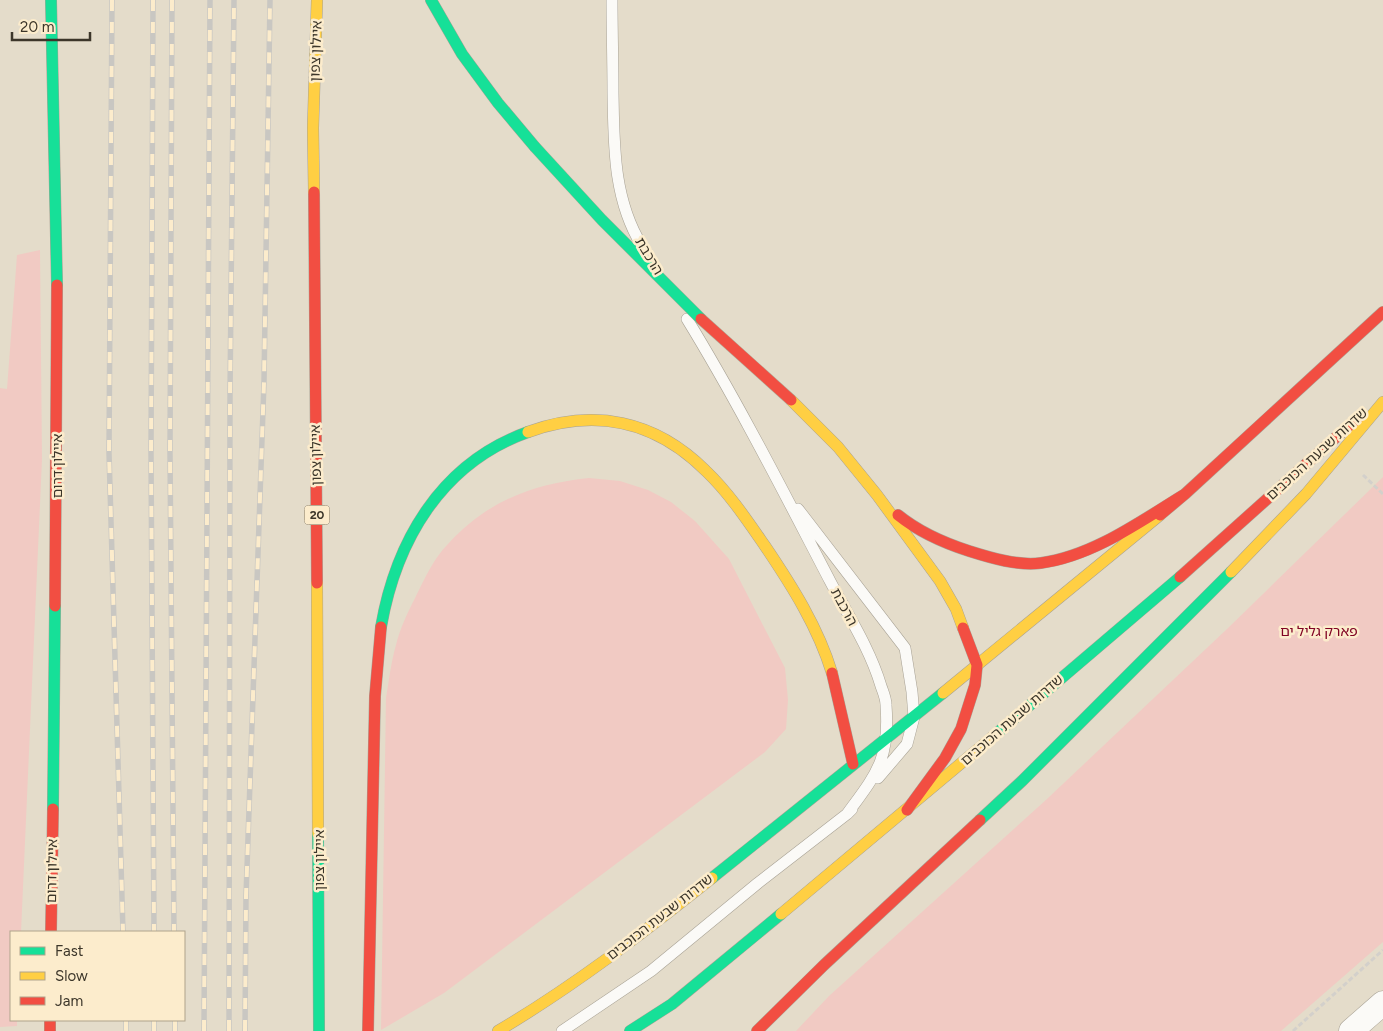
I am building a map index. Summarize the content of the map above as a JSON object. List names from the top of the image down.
{
  "streets": {
    "main road": [
      "איילון צפון",
      "שדרות שבעת הכוכבים",
      "איילון דרום",
      "20"
    ],
    "lane": ["הרכבת"]
  },
  "crossings": [
    ["הרכבת", "שדרות שבעת הכוכבים"]
  ],
  "parks": ["פארק גליל ים"],
  "legend": ["Fast", "Slow", "Jam"],
  "scale_bar": "20 m"
}
